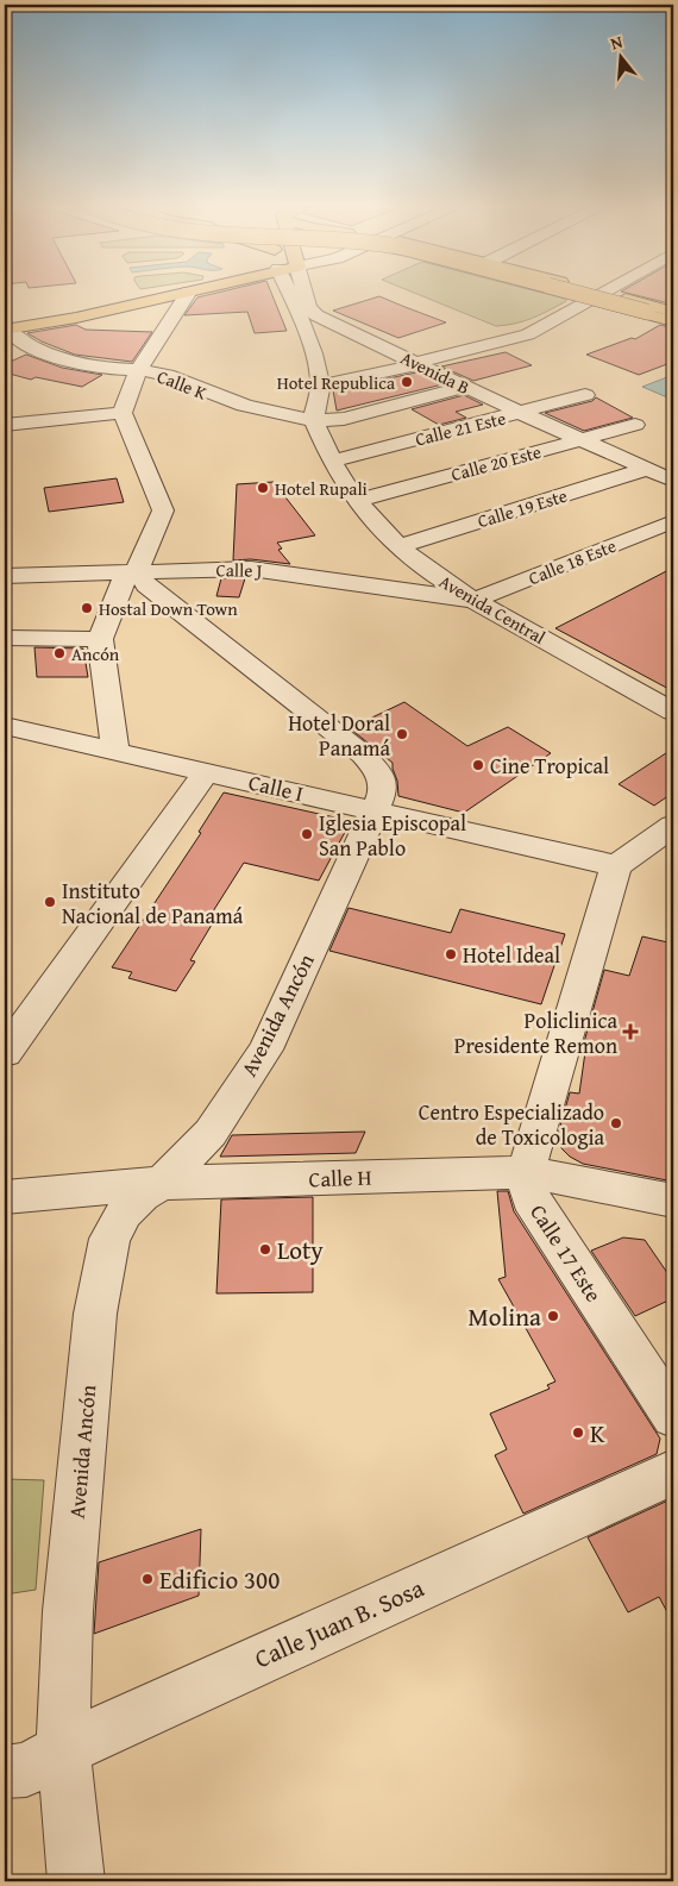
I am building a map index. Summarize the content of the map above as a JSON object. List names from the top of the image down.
{
  "streets": {
    "street": [
      "Avenida B",
      "Calle K",
      "Calle 21 Este",
      "Calle 20 Este",
      "Calle 19 Este",
      "Calle 18 Este",
      "Calle J",
      "Avenida Central",
      "Calle I",
      "Avenida Ancón",
      "Calle H",
      "Calle 17 Este",
      "Calle Juan B. Sosa"
    ]
  },
  "crossings": [
    ["Avenida B", "Calle 21 Este"],
    ["Avenida B", "Calle 20 Este"],
    ["Avenida B", "Calle 19 Este"],
    ["Calle K", "Avenida Central"],
    ["Calle 21 Este", "Avenida Central"],
    ["Calle 20 Este", "Avenida Central"],
    ["Calle 19 Este", "Avenida Central"],
    ["Calle 18 Este", "Calle J"],
    ["Calle 18 Este", "Avenida Central"],
    ["Calle J", "Avenida Central"],
    ["Calle J", "Avenida Ancón"],
    ["Calle I", "Avenida Ancón"],
    ["Calle I", "Calle 17 Este"],
    ["Avenida Ancón", "Calle H"],
    ["Avenida Ancón", "Calle Juan B. Sosa"],
    ["Calle H", "Calle 17 Este"]
  ],
  "places": {
    "other": [
      "Hotel Republica",
      "Hotel Rupali",
      "Hostal Down Town",
      "Ancón",
      "Hotel Doral Panamá",
      "Cine Tropical",
      "Iglesia Episcopal San Pablo",
      "Instituto Nacional de Panamá",
      "Hotel Ideal",
      "Centro Especializado de Toxicologia",
      "Loty",
      "Molina",
      "K",
      "Edificio 300"
    ],
    "health": ["Policlinica Presidente Remon"]
  },
  "north": "top"
}
